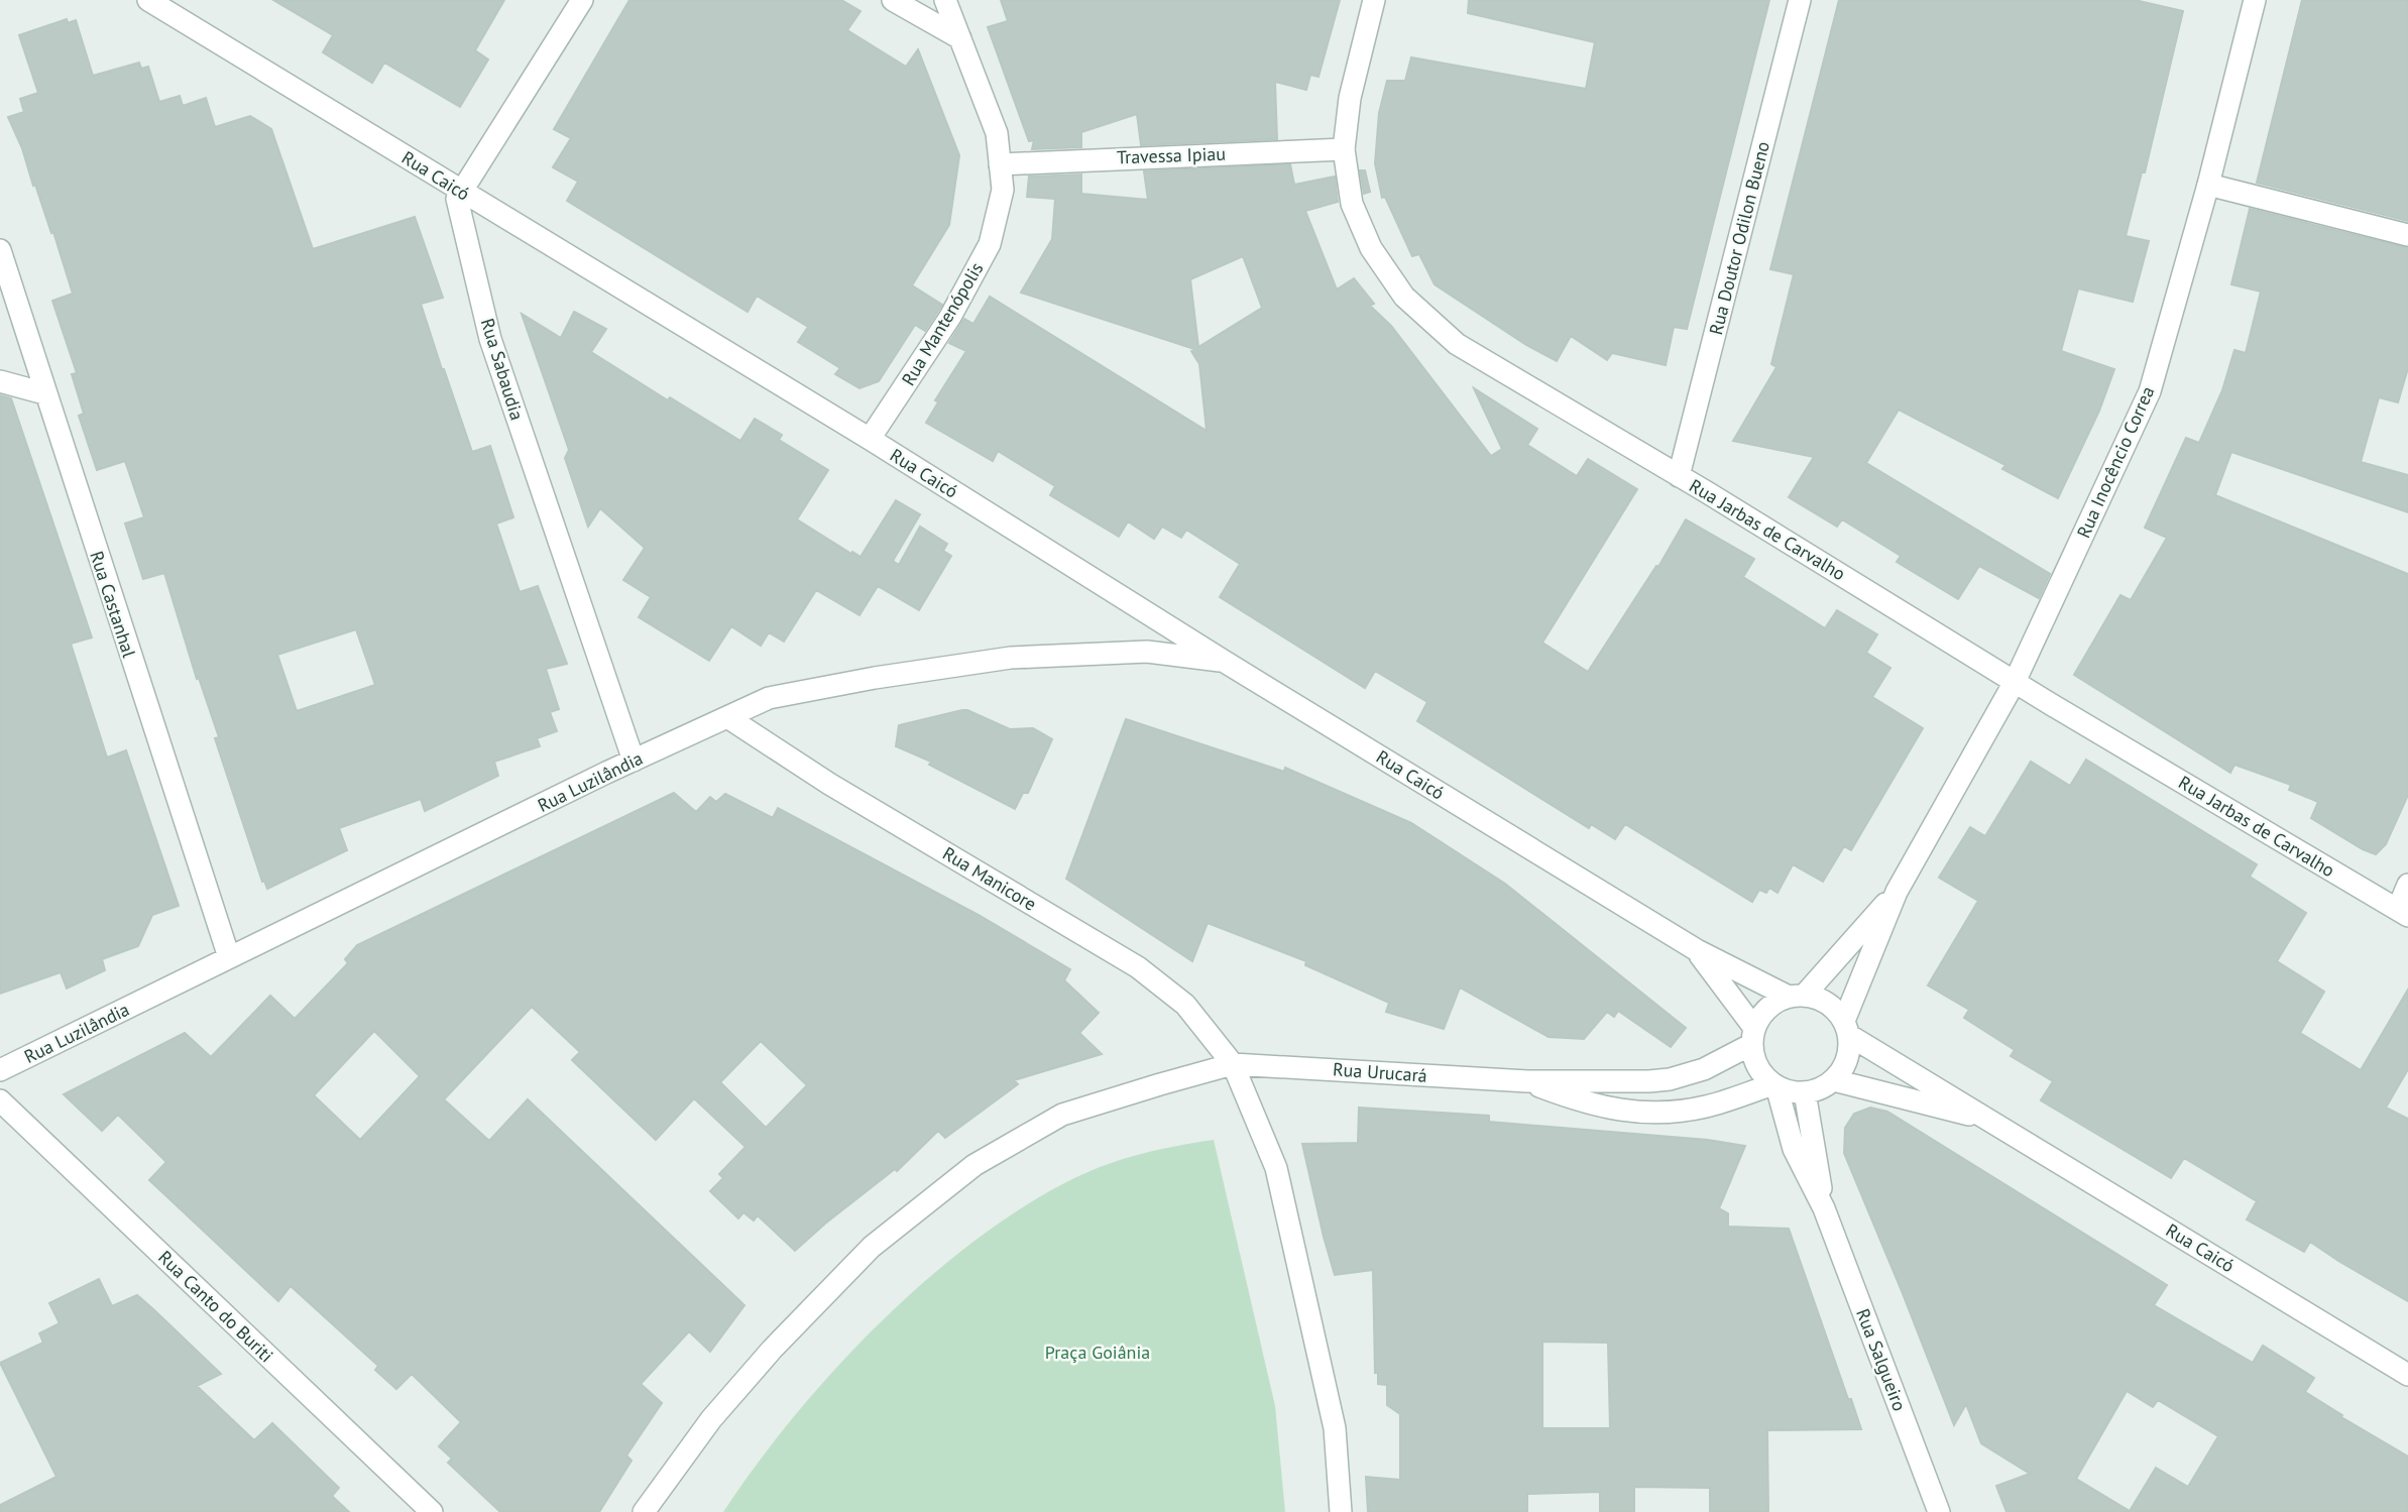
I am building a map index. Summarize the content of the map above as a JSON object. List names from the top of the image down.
{
  "streets": {
    "street": [
      "Travessa Ipiau",
      "Rua Caicó",
      "Rua Doutor Odilon Bueno",
      "Rua Mantenópolis",
      "Rua Sabaudia",
      "Rua Inocêncio Correa",
      "Rua Jarbas de Carvalho",
      "Rua Castanhal",
      "Rua Luzilândia",
      "Rua Manicore",
      "Rua Urucará",
      "Rua Canto do Buriti",
      "Rua Salgueiro"
    ]
  },
  "crossings": [
    ["Travessa Ipiau", "Rua Mantenópolis"],
    ["Travessa Ipiau", "Rua Jarbas de Carvalho"],
    ["Rua Caicó", "Rua Mantenópolis"],
    ["Rua Caicó", "Rua Sabaudia"],
    ["Rua Caicó", "Rua Inocêncio Correa"],
    ["Rua Caicó", "Rua Luzilândia"],
    ["Rua Caicó", "Rua Urucará"],
    ["Rua Caicó", "Rua Salgueiro"],
    ["Rua Doutor Odilon Bueno", "Rua Jarbas de Carvalho"],
    ["Rua Sabaudia", "Rua Luzilândia"],
    ["Rua Inocêncio Correa", "Rua Jarbas de Carvalho"],
    ["Rua Inocêncio Correa", "Rua Urucará"],
    ["Rua Inocêncio Correa", "Rua Salgueiro"],
    ["Rua Castanhal", "Rua Luzilândia"],
    ["Rua Luzilândia", "Rua Manicore"],
    ["Rua Manicore", "Rua Urucará"],
    ["Rua Urucará", "Rua Salgueiro"]
  ],
  "parks": ["Praça Goiânia"]
}
